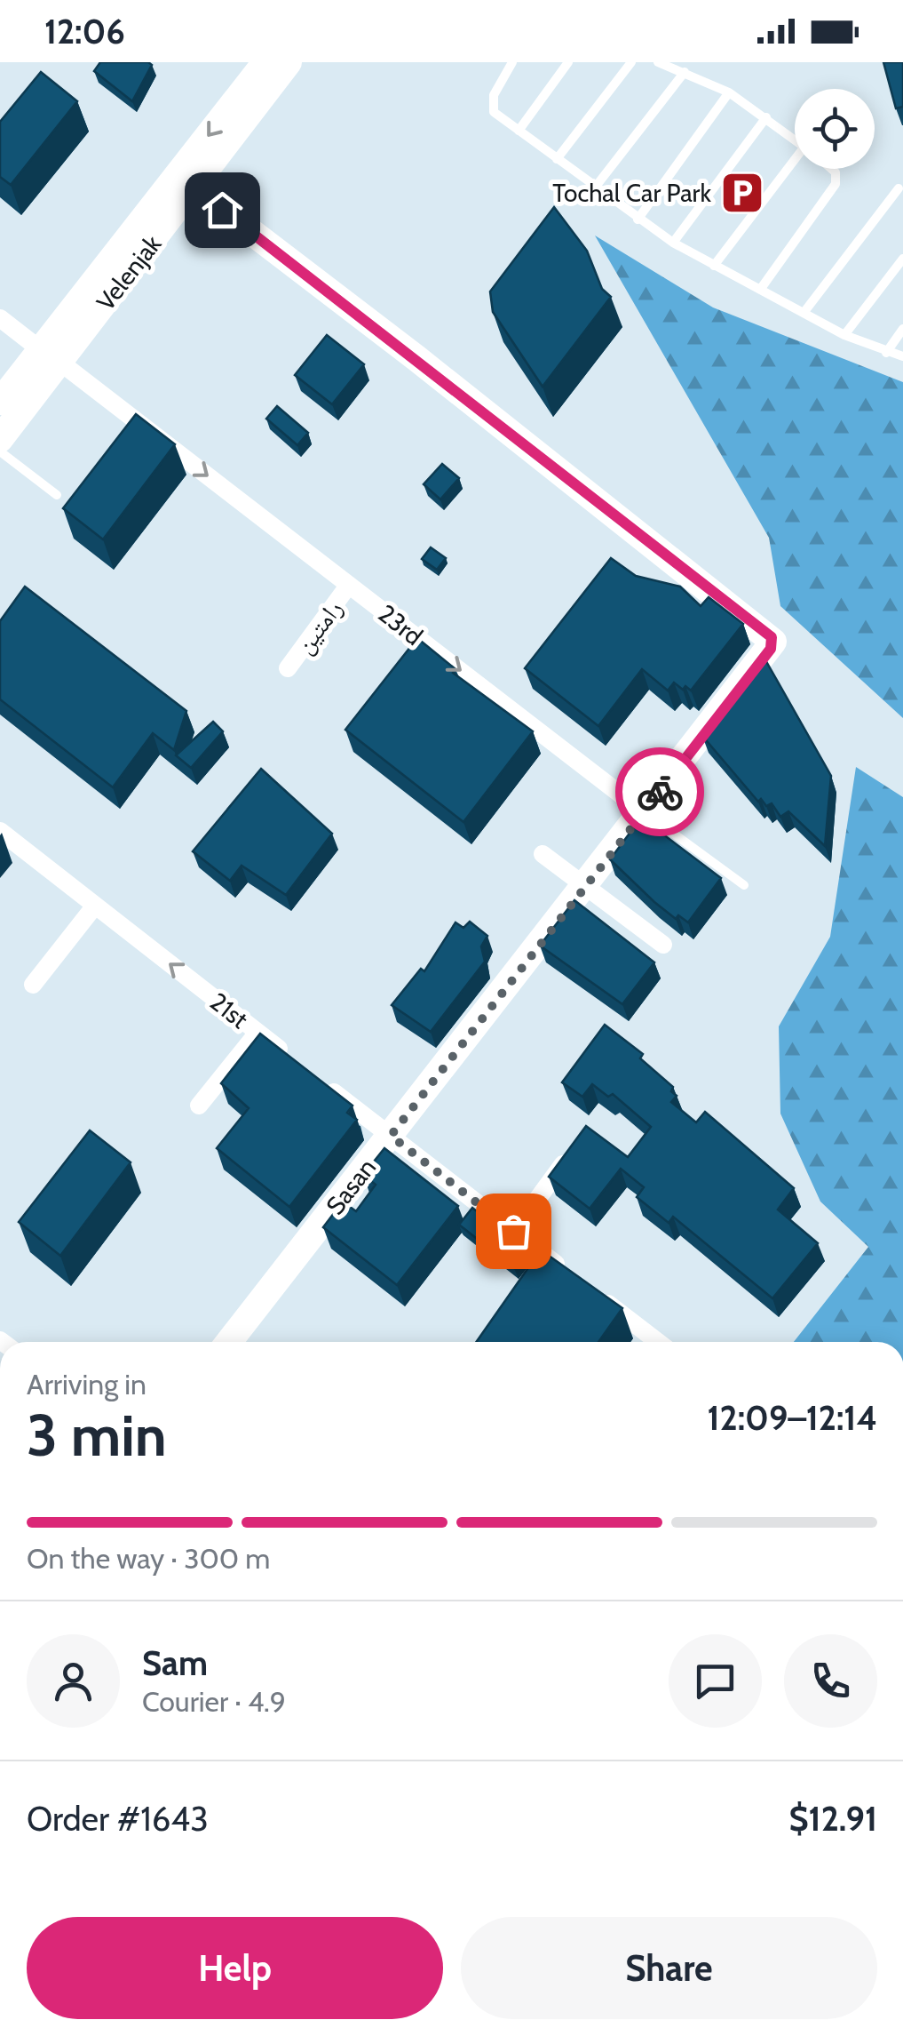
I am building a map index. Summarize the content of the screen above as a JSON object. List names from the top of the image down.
{
  "streets": {
    "street": [
      "Velenjak",
      "23rd",
      "رامتین",
      "21st",
      "Sasan"
    ]
  },
  "crossings": [
    ["Velenjak", "23rd"],
    ["Velenjak", "Sasan"],
    ["23rd", "رامتین"],
    ["23rd", "Sasan"]
  ],
  "one_way": ["23rd", "21st"],
  "places": {
    "parking": ["Tochal Car Park"]
  },
  "page": {
    "status": "12:06",
    "heading": ["3 min", "Arriving in", "12:09–12:14"],
    "panel": [
      "Sam",
      "Courier · 4.9",
      "Order #1643",
      "$12.91"
    ],
    "bar": "On the way · 300 m",
    "buttons": ["Help", "Share"]
  }
}
